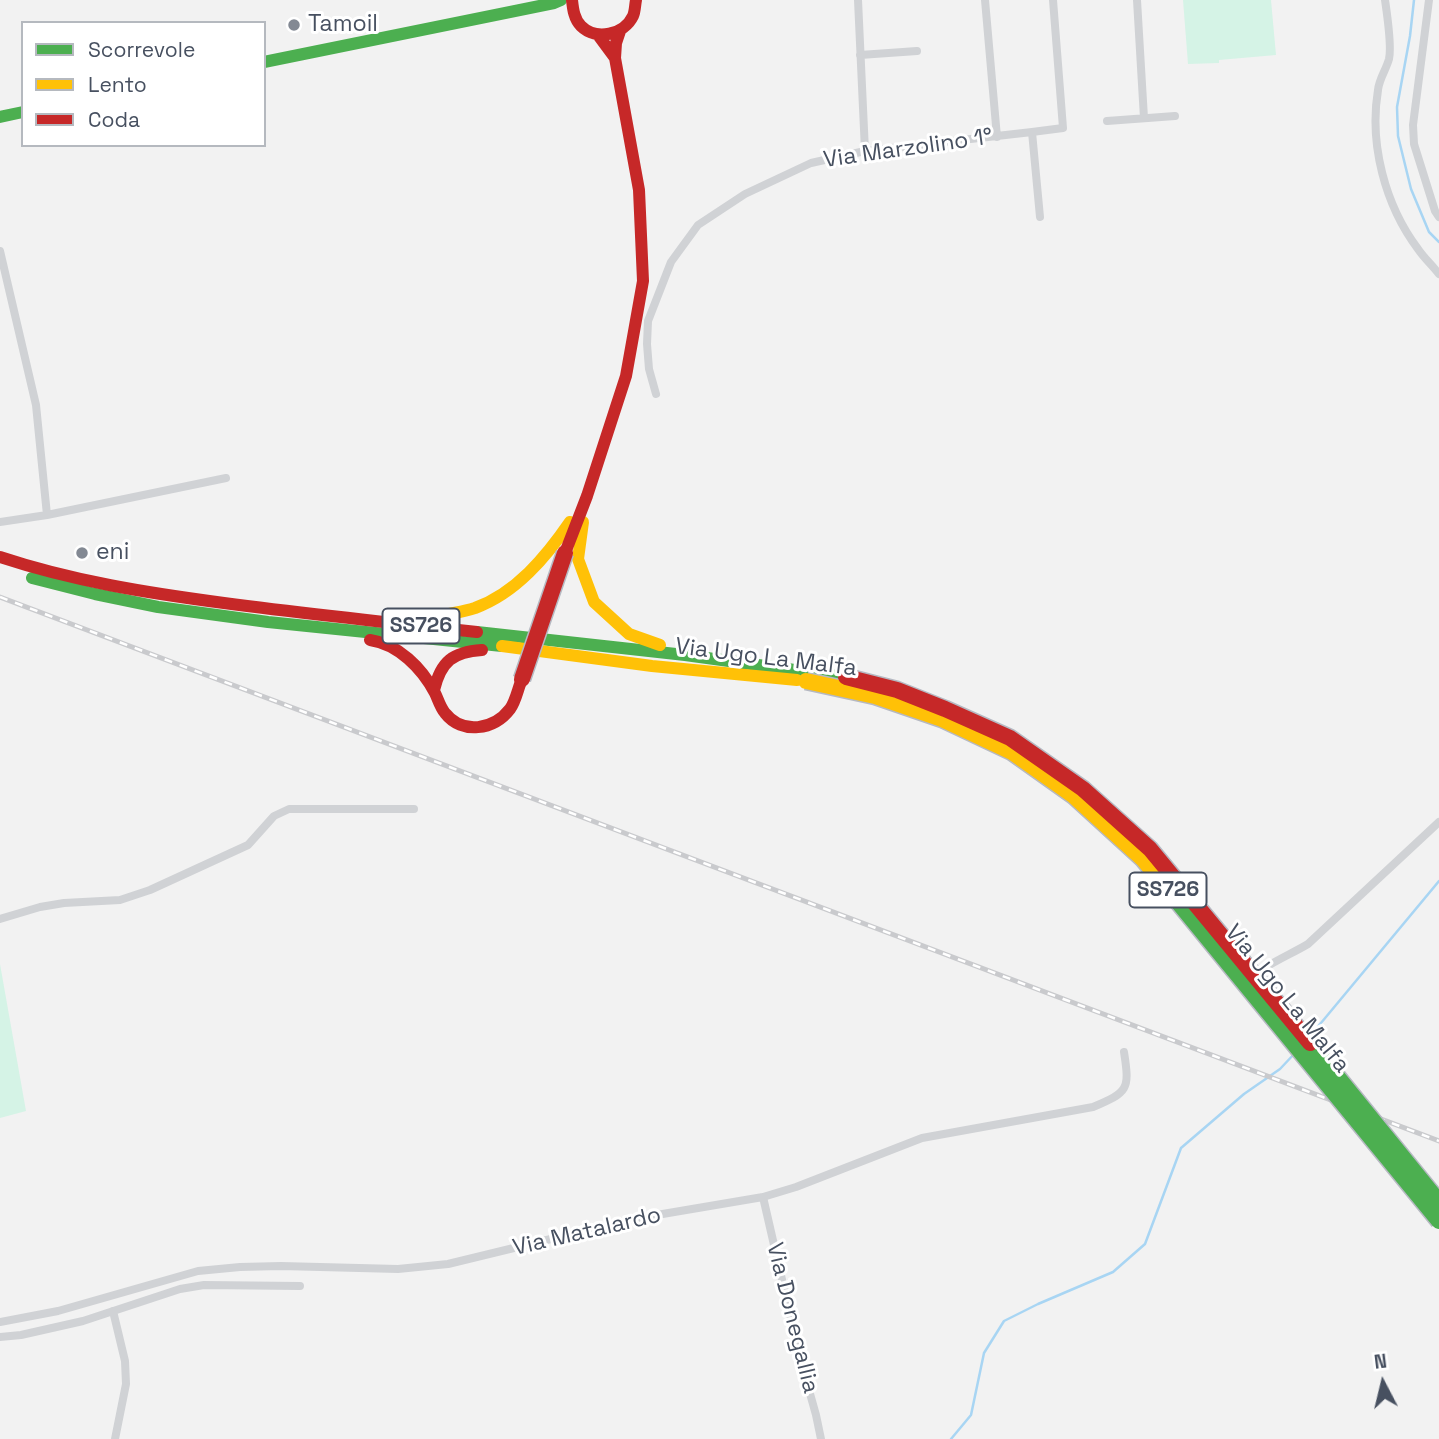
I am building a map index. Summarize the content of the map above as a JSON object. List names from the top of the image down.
{
  "streets": {
    "main road": ["SS726", "Via Ugo La Malfa"],
    "street": ["Via Marzolino 1°", "Via Matalardo", "Via Donegallia"]
  },
  "crossings": [
    ["Via Matalardo", "Via Donegallia"]
  ],
  "places": ["Tamoil", "eni"],
  "legend": ["Scorrevole", "Lento", "Coda"],
  "north": "top"
}
